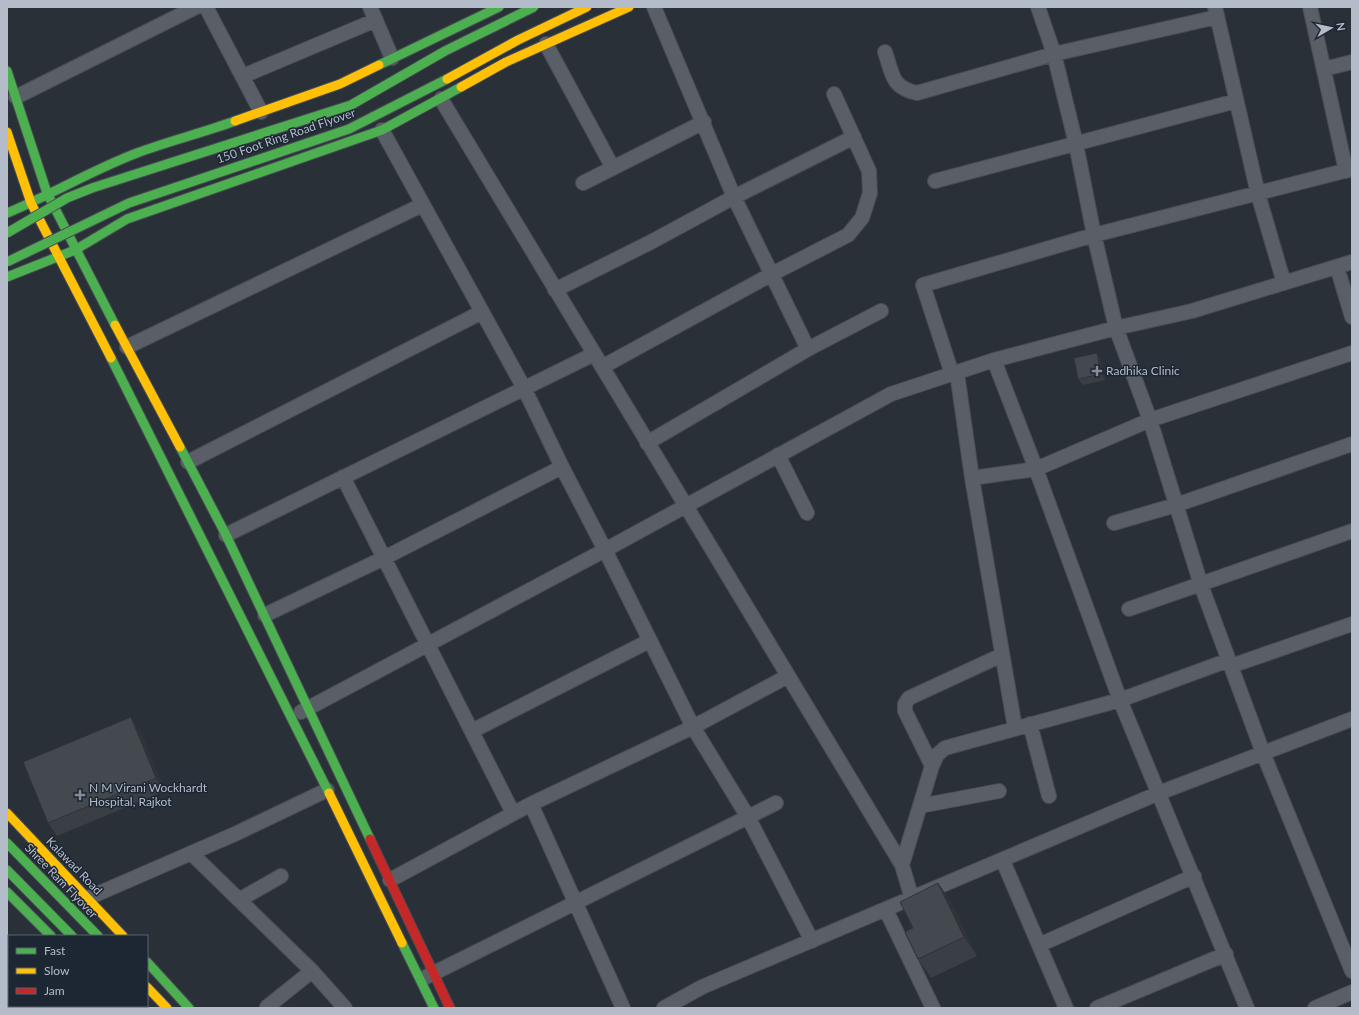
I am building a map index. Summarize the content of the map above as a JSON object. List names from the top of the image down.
{
  "streets": {
    "main road": ["150 Foot Ring Road Flyover", "Kalawad Road", "Shree Ram Flyover"]
  },
  "places": {
    "health": ["Radhika Clinic", "N M Virani Wockhardt Hospital, Rajkot"]
  },
  "legend": ["Fast", "Slow", "Jam"],
  "north": "right"
}
